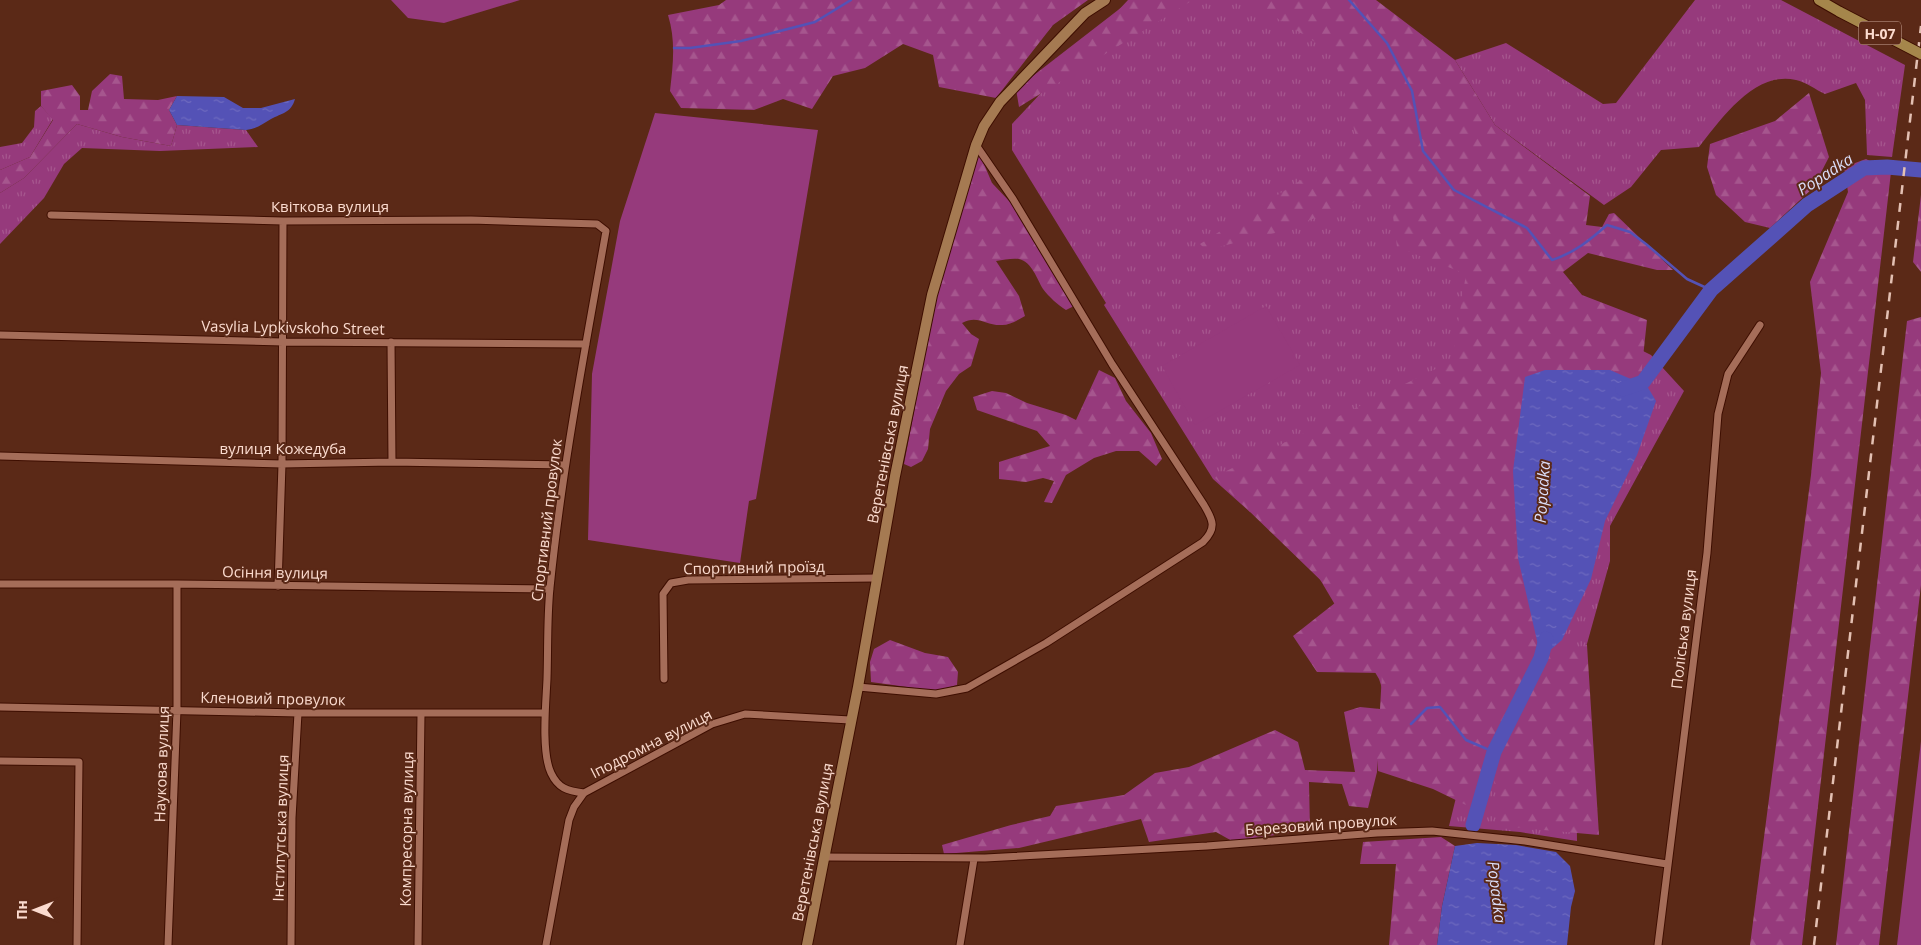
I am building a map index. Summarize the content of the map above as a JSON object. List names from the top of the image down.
{
  "streets": {
    "main road": ["Н-07"],
    "street": [
      "Квіткова вулиця",
      "Vasylia Lypkivskoho Street",
      "Веретенівська вулиця",
      "вулиця Кожедуба",
      "Спортивний провулок",
      "Спортивний проїзд",
      "Осіння вулиця",
      "Поліська вулиця",
      "Кленовий провулок",
      "Іподромна вулиця",
      "Наукова вулиця",
      "Березовий провулок",
      "Інститутська вулиця",
      "Компресорна вулиця"
    ]
  },
  "crossings": [
    ["Квіткова вулиця", "Спортивний провулок"],
    ["Vasylia Lypkivskoho Street", "Спортивний провулок"],
    ["Веретенівська вулиця", "Спортивний проїзд"],
    ["Веретенівська вулиця", "Іподромна вулиця"],
    ["Веретенівська вулиця", "Березовий провулок"],
    ["вулиця Кожедуба", "Спортивний провулок"],
    ["Спортивний провулок", "Осіння вулиця"],
    ["Спортивний провулок", "Кленовий провулок"],
    ["Спортивний провулок", "Іподромна вулиця"],
    ["Осіння вулиця", "Наукова вулиця"],
    ["Поліська вулиця", "Березовий провулок"],
    ["Кленовий провулок", "Наукова вулиця"],
    ["Кленовий провулок", "Інститутська вулиця"],
    ["Кленовий провулок", "Компресорна вулиця"]
  ],
  "water": ["Popadka"],
  "north": "left"
}
